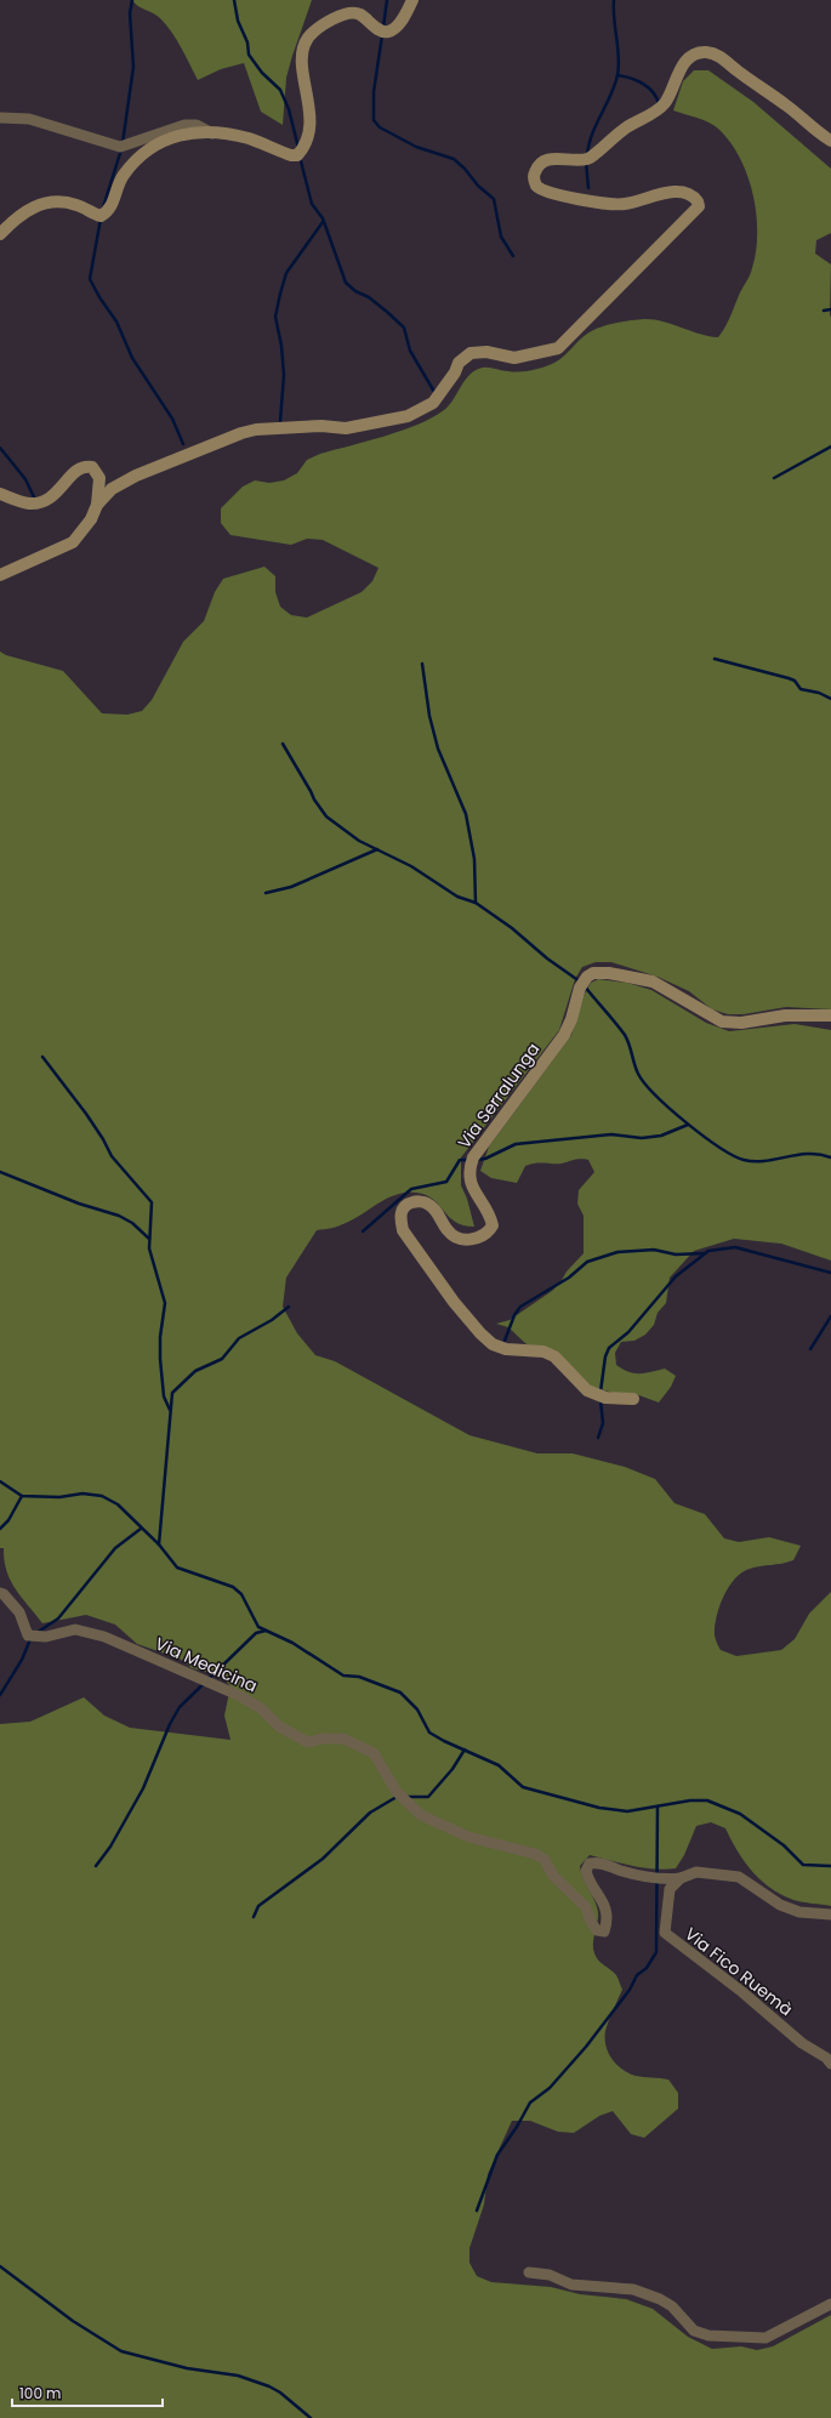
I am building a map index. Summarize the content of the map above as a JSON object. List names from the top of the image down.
{
  "streets": {
    "street": ["Via Serralunga", "Via Medicina", "Via Fico Ruemà"]
  },
  "crossings": [
    ["Via Medicina", "Via Fico Ruemà"]
  ],
  "scale_bar": "100 m"
}
